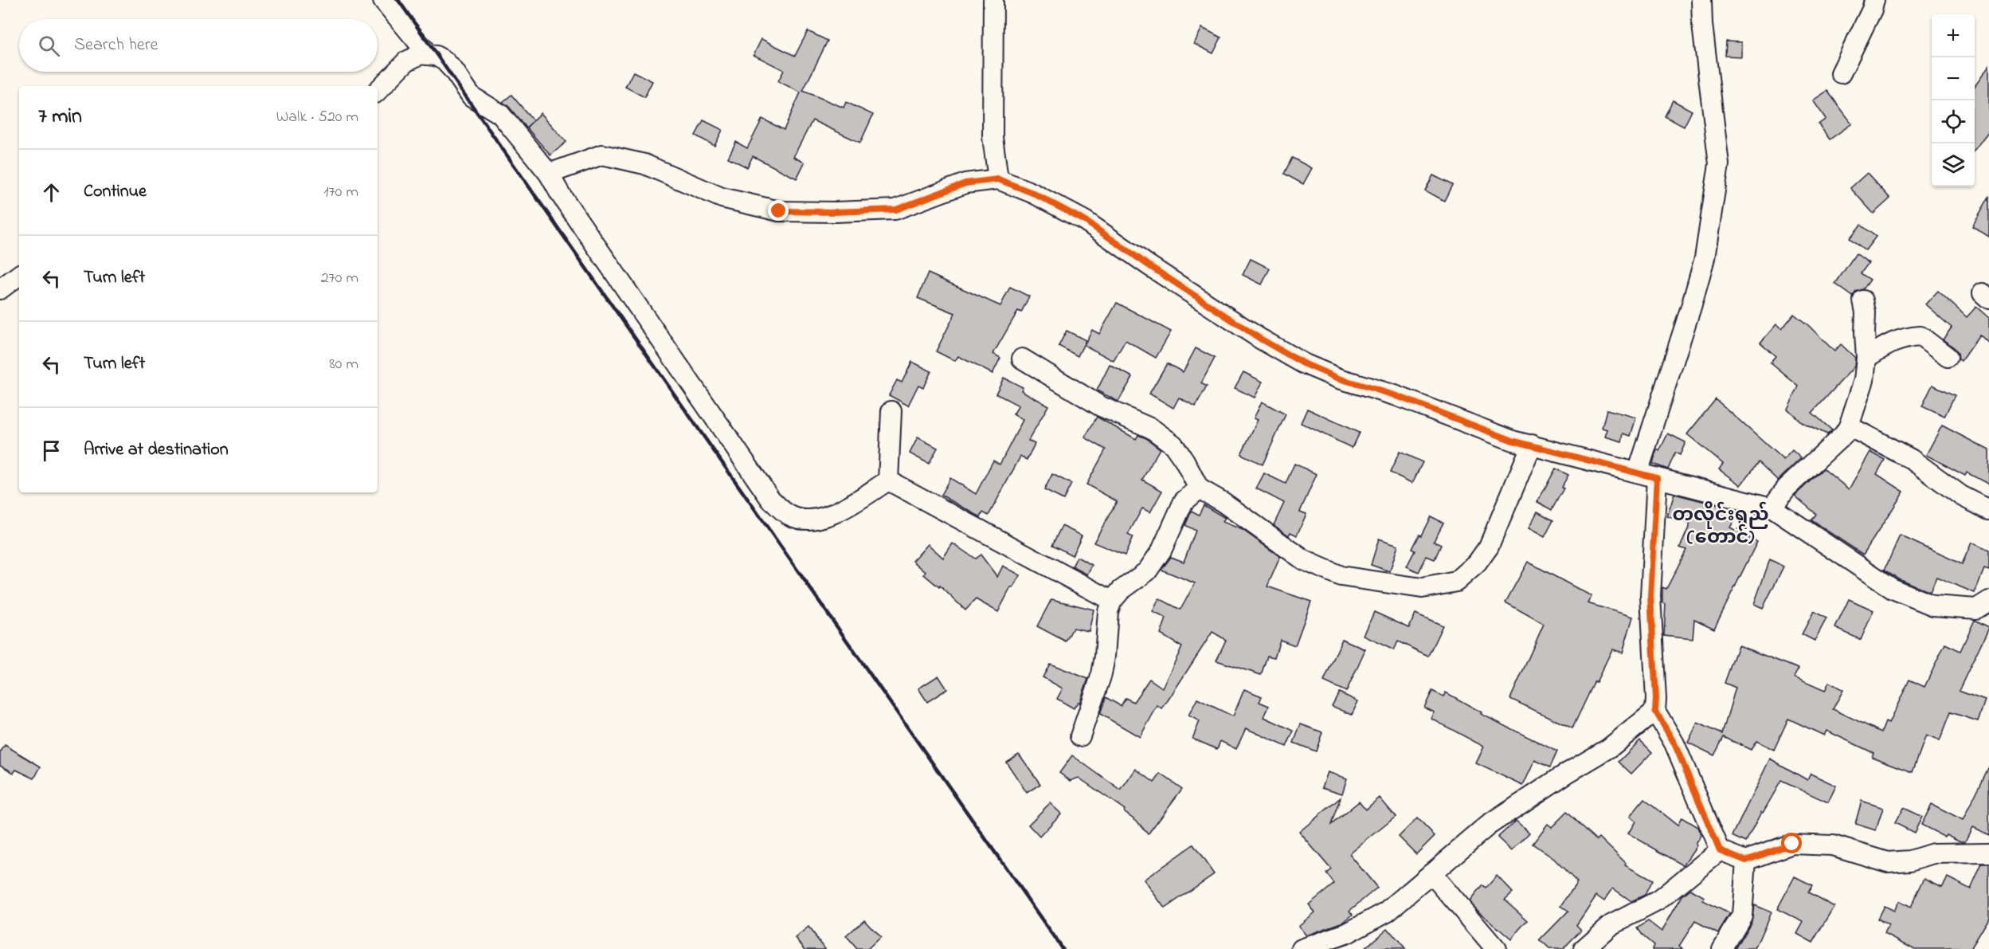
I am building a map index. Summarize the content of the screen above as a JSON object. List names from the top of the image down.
{
  "districts": ["တလိုင်းရှည် (တောင်)"],
  "page": {
    "map_buttons": ["+", "−"],
    "search": "Search here",
    "heading": ["7 min", "Walk · 520 m"],
    "list": [
      ["Continue", "170 m"],
      ["Turn left", "270 m"],
      ["Turn left", "80 m"],
      "Arrive at destination"
    ]
  }
}
